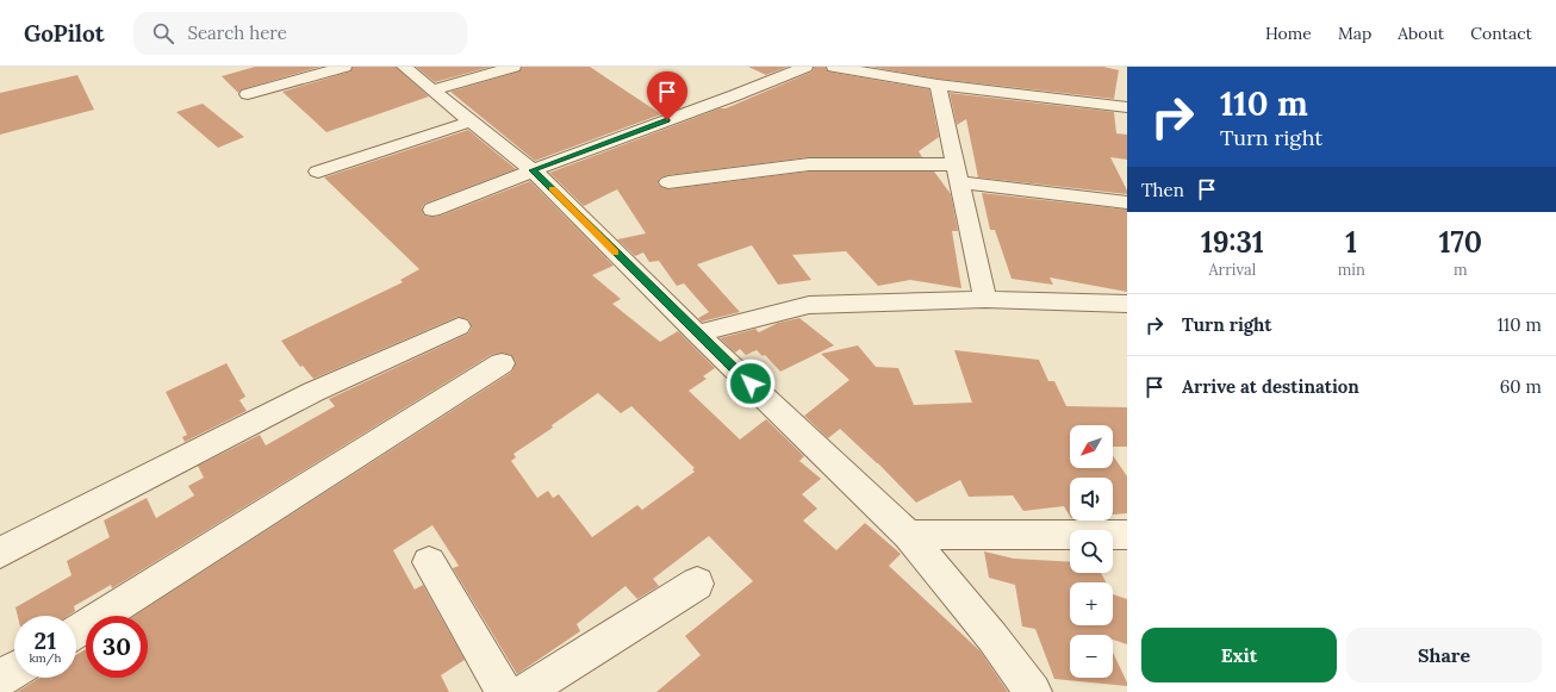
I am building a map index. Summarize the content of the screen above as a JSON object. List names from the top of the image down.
{
  "north": "bottom left",
  "page": {
    "header": "GoPilot",
    "search": "Search here",
    "nav": [
      "Home",
      "Map",
      "About",
      "Contact"
    ],
    "turn": ["110 m", "Turn right"],
    "then": "Then",
    "eta": [
      "19:31",
      "Arrival",
      "1",
      "min",
      "170",
      "m"
    ],
    "list": [
      {
        "name": "Turn right",
        "value": "110 m"
      },
      {
        "name": "Arrive at destination",
        "value": "60 m"
      }
    ],
    "map_buttons": ["+", "−"],
    "speed": "21 km/h",
    "limit": "30",
    "buttons": ["Exit", "Share"]
  }
}
